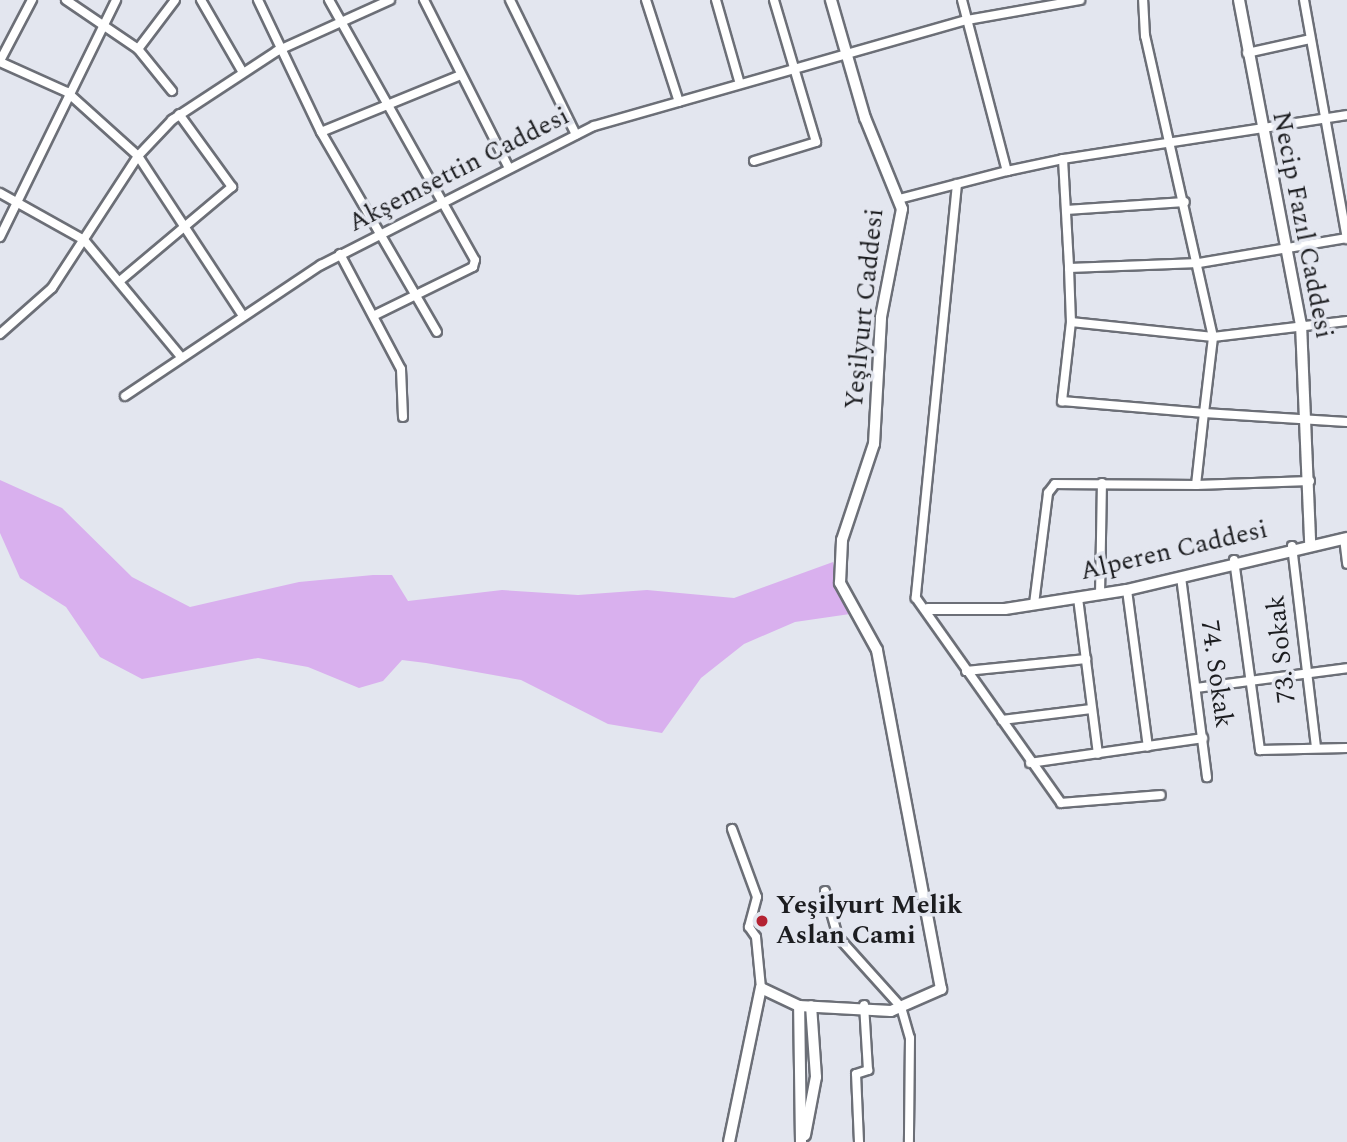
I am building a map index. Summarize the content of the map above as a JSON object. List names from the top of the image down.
{
  "streets": {
    "street": [
      "Akşemsettin Caddesi",
      "Necip Fazıl Caddesi",
      "Yeşilyurt Caddesi",
      "Alperen Caddesi",
      "73. Sokak",
      "74. Sokak"
    ]
  },
  "crossings": [
    ["Akşemsettin Caddesi", "Yeşilyurt Caddesi"],
    ["Necip Fazıl Caddesi", "Alperen Caddesi"],
    ["Alperen Caddesi", "73. Sokak"],
    ["Alperen Caddesi", "74. Sokak"]
  ],
  "places": ["Yeşilyurt Melik Aslan Cami"]
}
